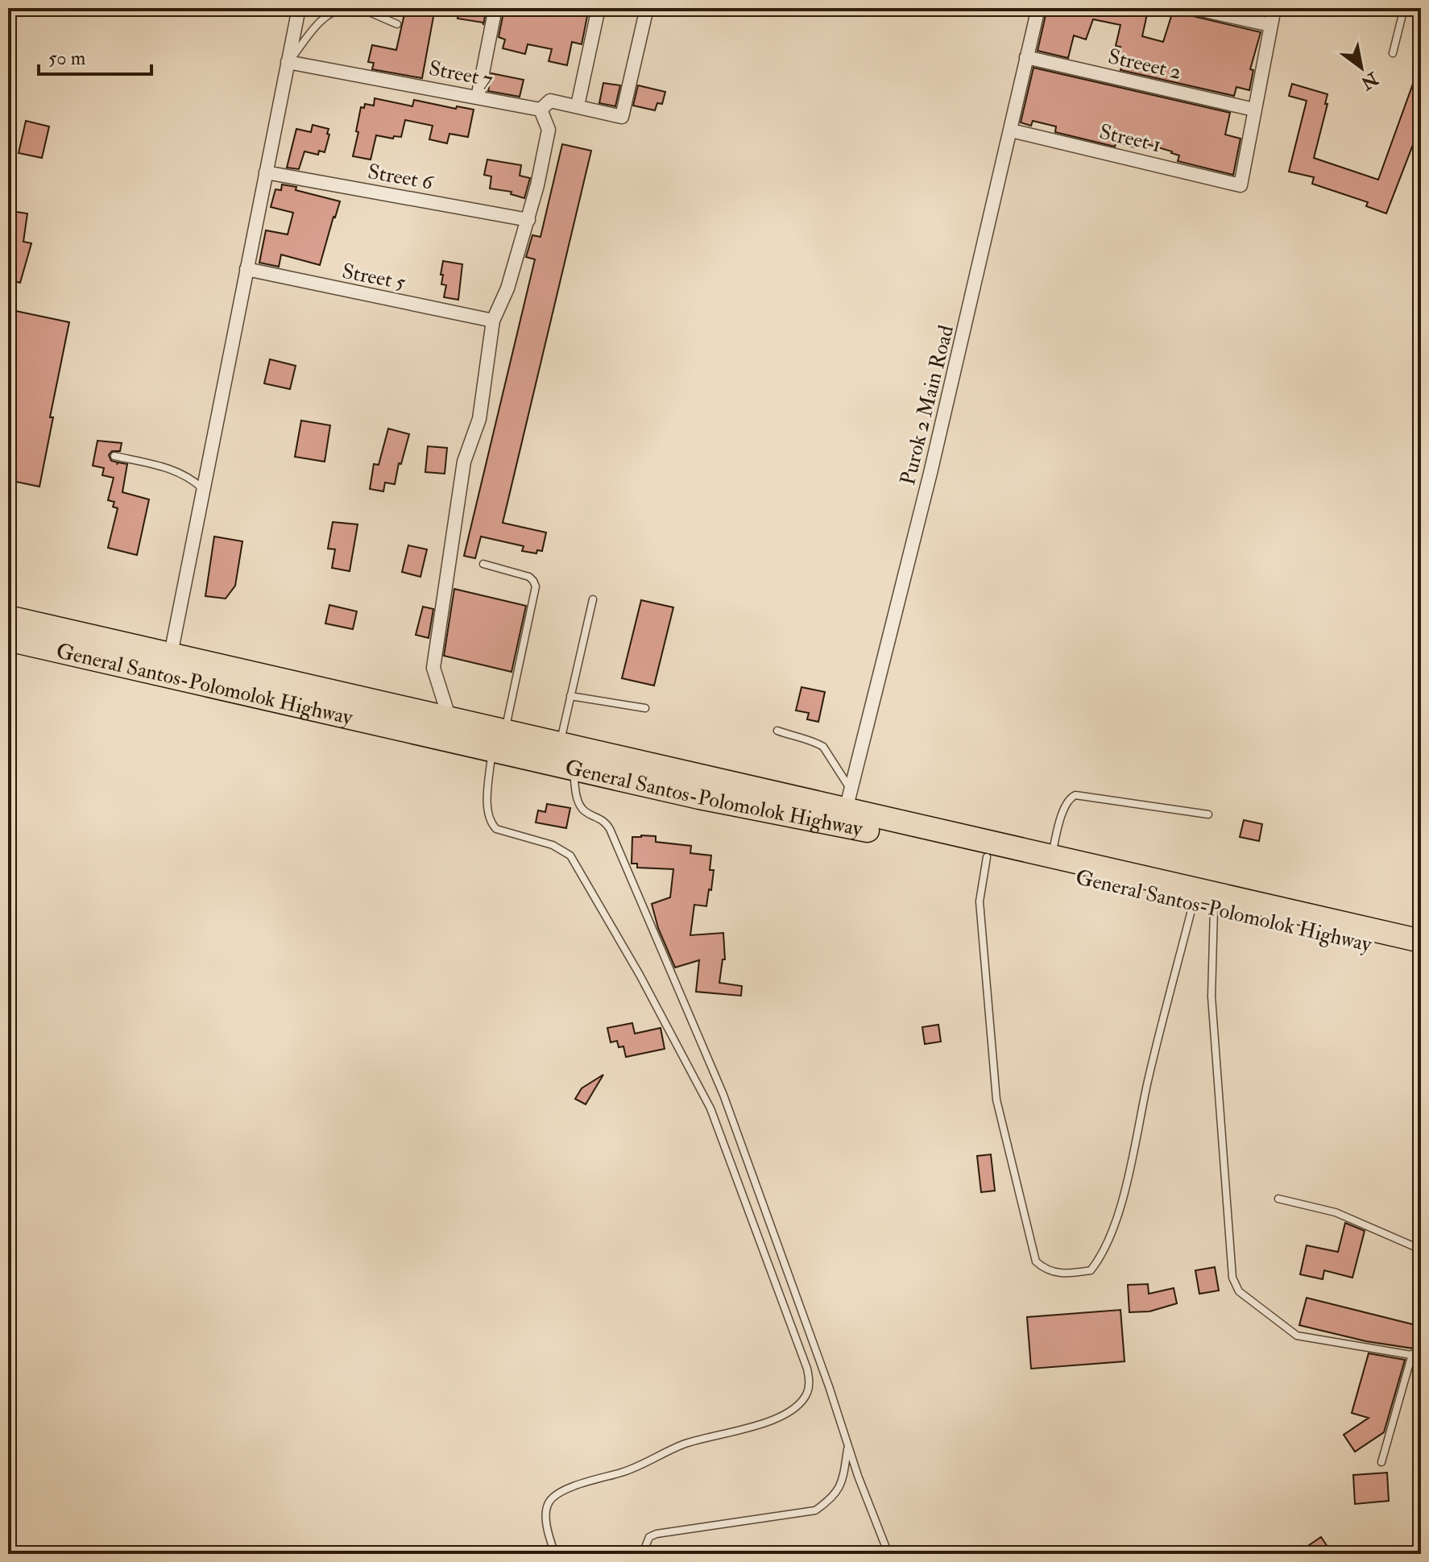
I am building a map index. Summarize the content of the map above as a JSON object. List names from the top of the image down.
{
  "streets": {
    "highway": ["General Santos-Polomolok Highway"],
    "street": [
      "Streeet 2",
      "Street 7",
      "Street 1",
      "Street 6",
      "Street 5",
      "Purok 2 Main Road"
    ]
  },
  "crossings": [
    ["Streeet 2", "Street 1"],
    ["Streeet 2", "Purok 2 Main Road"],
    ["Street 1", "Purok 2 Main Road"]
  ],
  "scale_bar": "50 m",
  "north": "bottom right"
}
